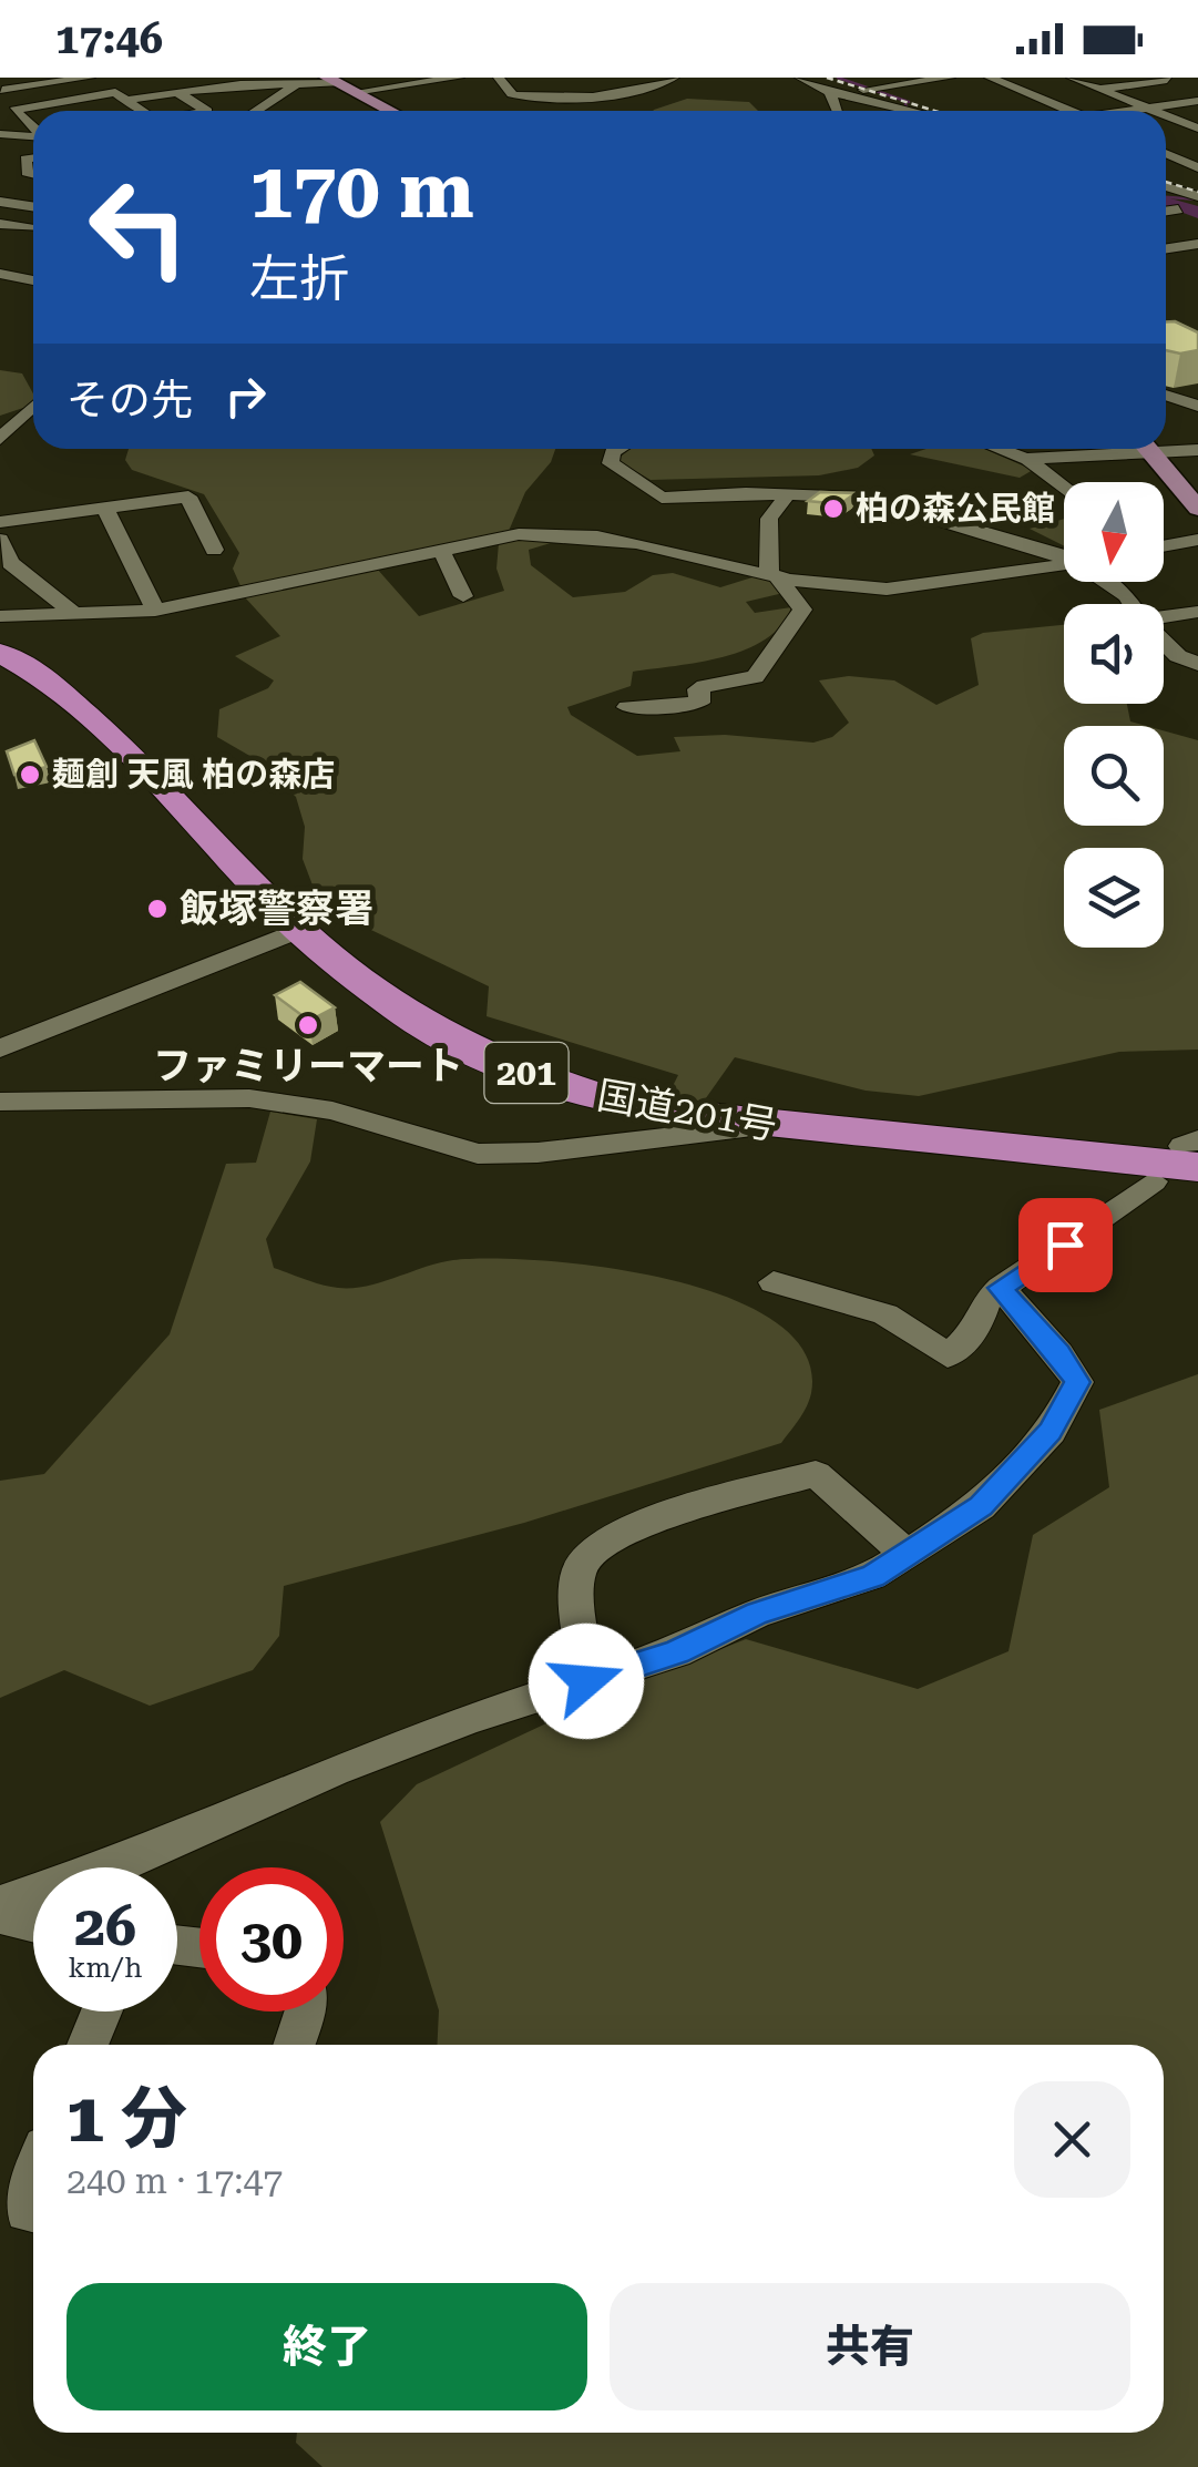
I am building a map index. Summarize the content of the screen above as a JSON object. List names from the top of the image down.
{
  "streets": {
    "highway": ["201", "国道201号"]
  },
  "places": [
    "柏の森公民館",
    "麺創 天風 柏の森店",
    "飯塚警察署",
    "ファミリーマート"
  ],
  "north": "bottom",
  "page": {
    "status": "17:46",
    "turn": ["170 m", "左折"],
    "then": "その先",
    "speed": "26 km/h",
    "limit": "30",
    "heading": ["1 分", "240 m · 17:47"],
    "buttons": ["終了", "共有"]
  }
}
